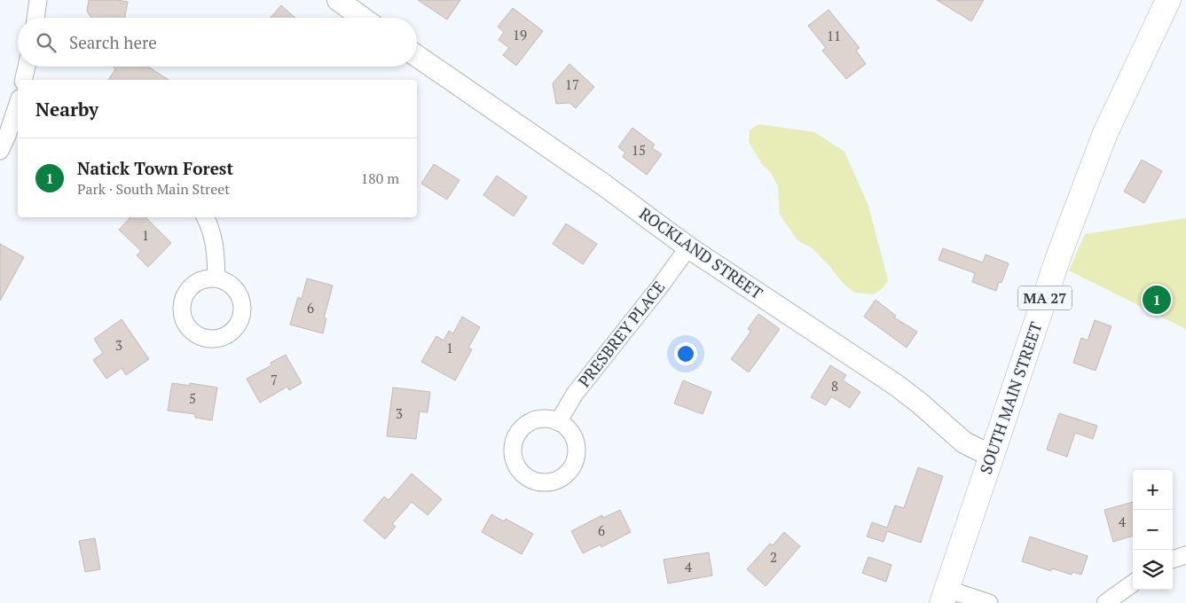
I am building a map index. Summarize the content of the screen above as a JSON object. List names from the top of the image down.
{
  "streets": {
    "main road": ["MA 27", "SOUTH MAIN STREET"],
    "street": ["ROCKLAND STREET", "PRESBREY PLACE"]
  },
  "crossings": [
    ["ROCKLAND STREET", "PRESBREY PLACE"],
    ["ROCKLAND STREET", "SOUTH MAIN STREET"]
  ],
  "house_numbers": [
    "19",
    "11",
    "17",
    "15",
    "1",
    "6",
    "3",
    "1",
    "7",
    "8",
    "5",
    "3",
    "4",
    "6",
    "2",
    "4"
  ],
  "page": {
    "search": "Search here",
    "heading": "Nearby",
    "list": [
      {
        "mark": "1",
        "name": "Natick Town Forest",
        "note": "Park · South Main Street",
        "value": "180 m"
      }
    ],
    "pins": "1",
    "map_buttons": ["+", "−"]
  }
}
